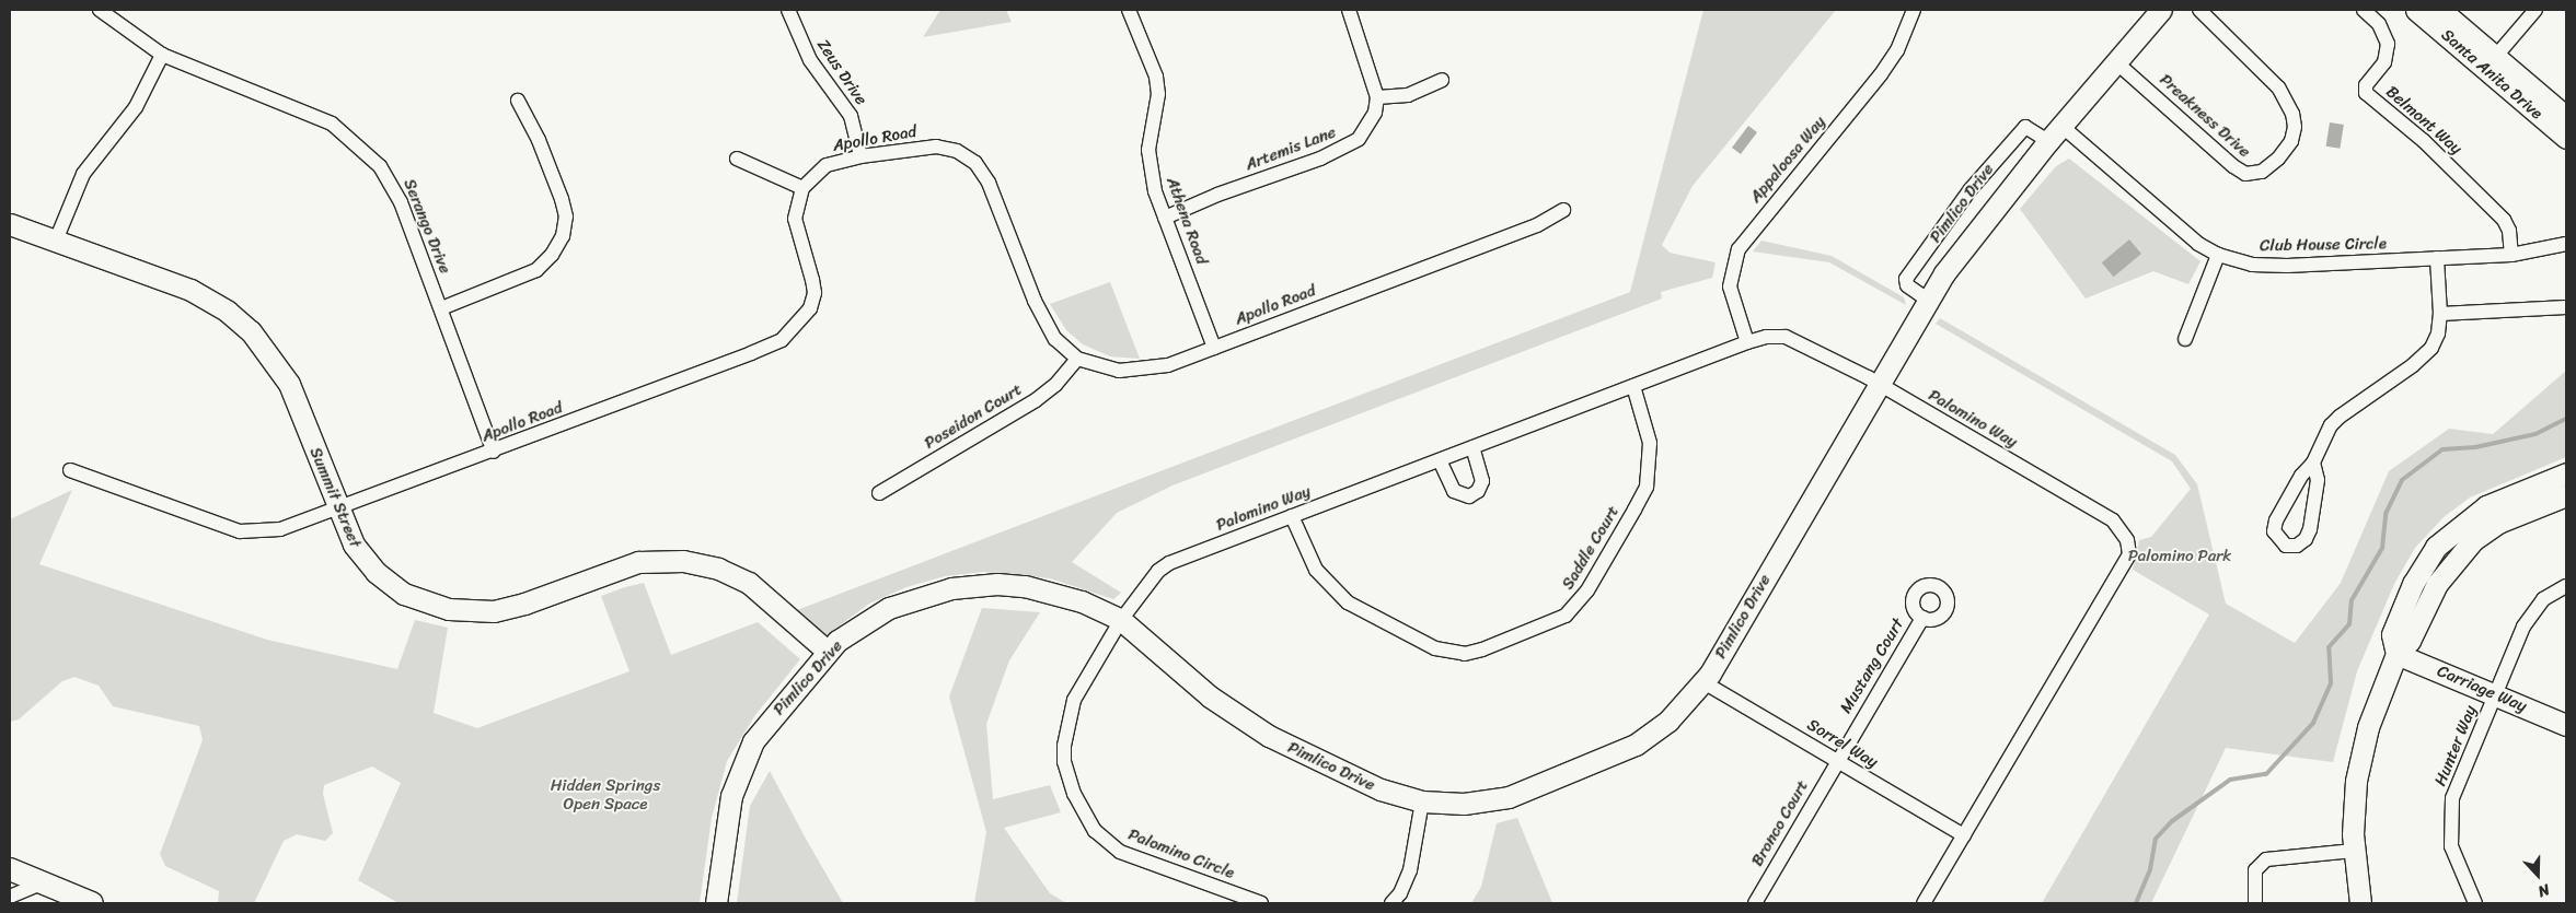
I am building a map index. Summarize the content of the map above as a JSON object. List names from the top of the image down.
{
  "streets": {
    "street": [
      "Zeus Drive",
      "Santa Anita Drive",
      "Preakness Drive",
      "Belmont Way",
      "Apollo Road",
      "Artemis Lane",
      "Appaloosa Way",
      "Pimlico Drive",
      "Athena Road",
      "Serango Drive",
      "Club House Circle",
      "Poseidon Court",
      "Palomino Way",
      "Summit Street",
      "Saddle Court",
      "Mustang Court",
      "Carriage Way",
      "Sorrel Way",
      "Hunter Way",
      "Bronco Court",
      "Palomino Circle"
    ]
  },
  "crossings": [
    ["Zeus Drive", "Apollo Road"],
    ["Preakness Drive", "Pimlico Drive"],
    ["Belmont Way", "Club House Circle"],
    ["Apollo Road", "Athena Road"],
    ["Apollo Road", "Serango Drive"],
    ["Apollo Road", "Poseidon Court"],
    ["Apollo Road", "Summit Street"],
    ["Artemis Lane", "Athena Road"],
    ["Appaloosa Way", "Palomino Way"],
    ["Pimlico Drive", "Club House Circle"],
    ["Pimlico Drive", "Palomino Way"],
    ["Pimlico Drive", "Summit Street"],
    ["Pimlico Drive", "Sorrel Way"],
    ["Pimlico Drive", "Palomino Circle"],
    ["Palomino Way", "Saddle Court"],
    ["Palomino Way", "Sorrel Way"],
    ["Palomino Way", "Palomino Circle"],
    ["Mustang Court", "Sorrel Way"],
    ["Mustang Court", "Bronco Court"],
    ["Carriage Way", "Hunter Way"],
    ["Sorrel Way", "Bronco Court"]
  ],
  "parks": ["Palomino Park", "Hidden Springs Open Space"],
  "north": "bottom"
}
